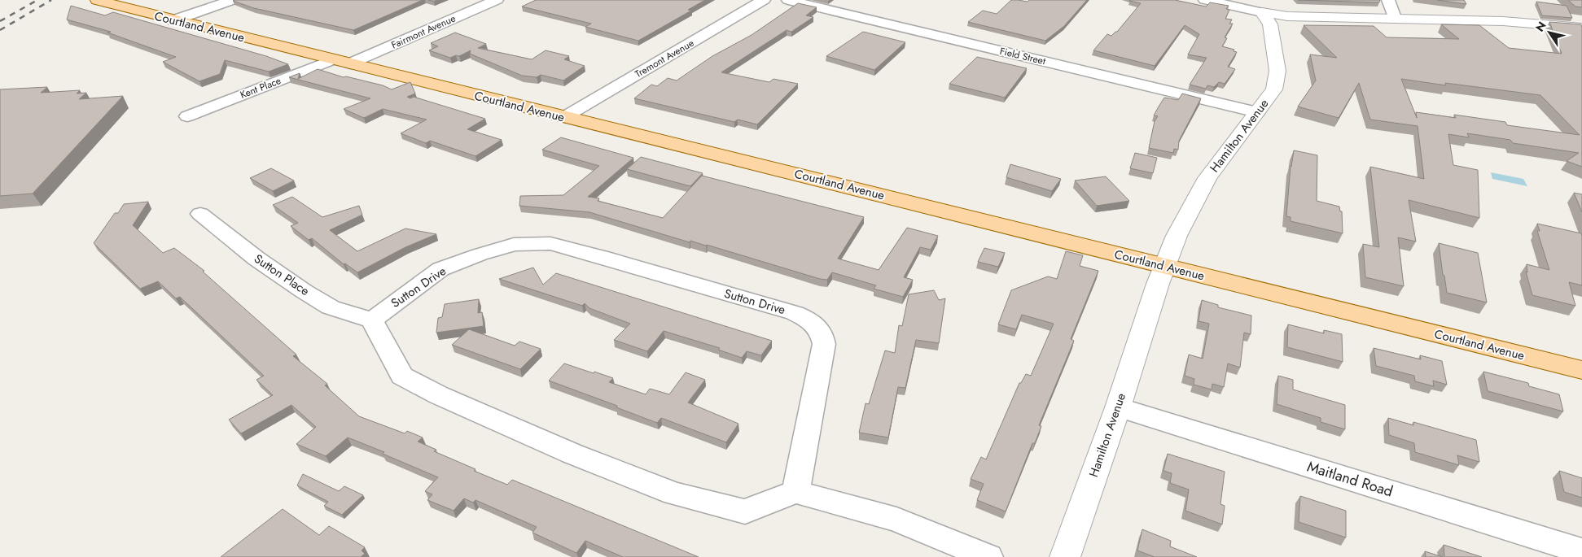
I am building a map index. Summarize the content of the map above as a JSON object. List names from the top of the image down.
{
  "streets": {
    "main road": ["Courtland Avenue"],
    "street": [
      "Fairmont Avenue",
      "Field Street",
      "Tremont Avenue",
      "Kent Place",
      "Hamilton Avenue",
      "Sutton Place",
      "Sutton Drive",
      "Maitland Road"
    ]
  },
  "crossings": [
    ["Courtland Avenue", "Fairmont Avenue"],
    ["Courtland Avenue", "Tremont Avenue"],
    ["Courtland Avenue", "Kent Place"],
    ["Courtland Avenue", "Hamilton Avenue"],
    ["Field Street", "Hamilton Avenue"],
    ["Hamilton Avenue", "Maitland Road"],
    ["Sutton Place", "Sutton Drive"]
  ],
  "north": "top left"
}
